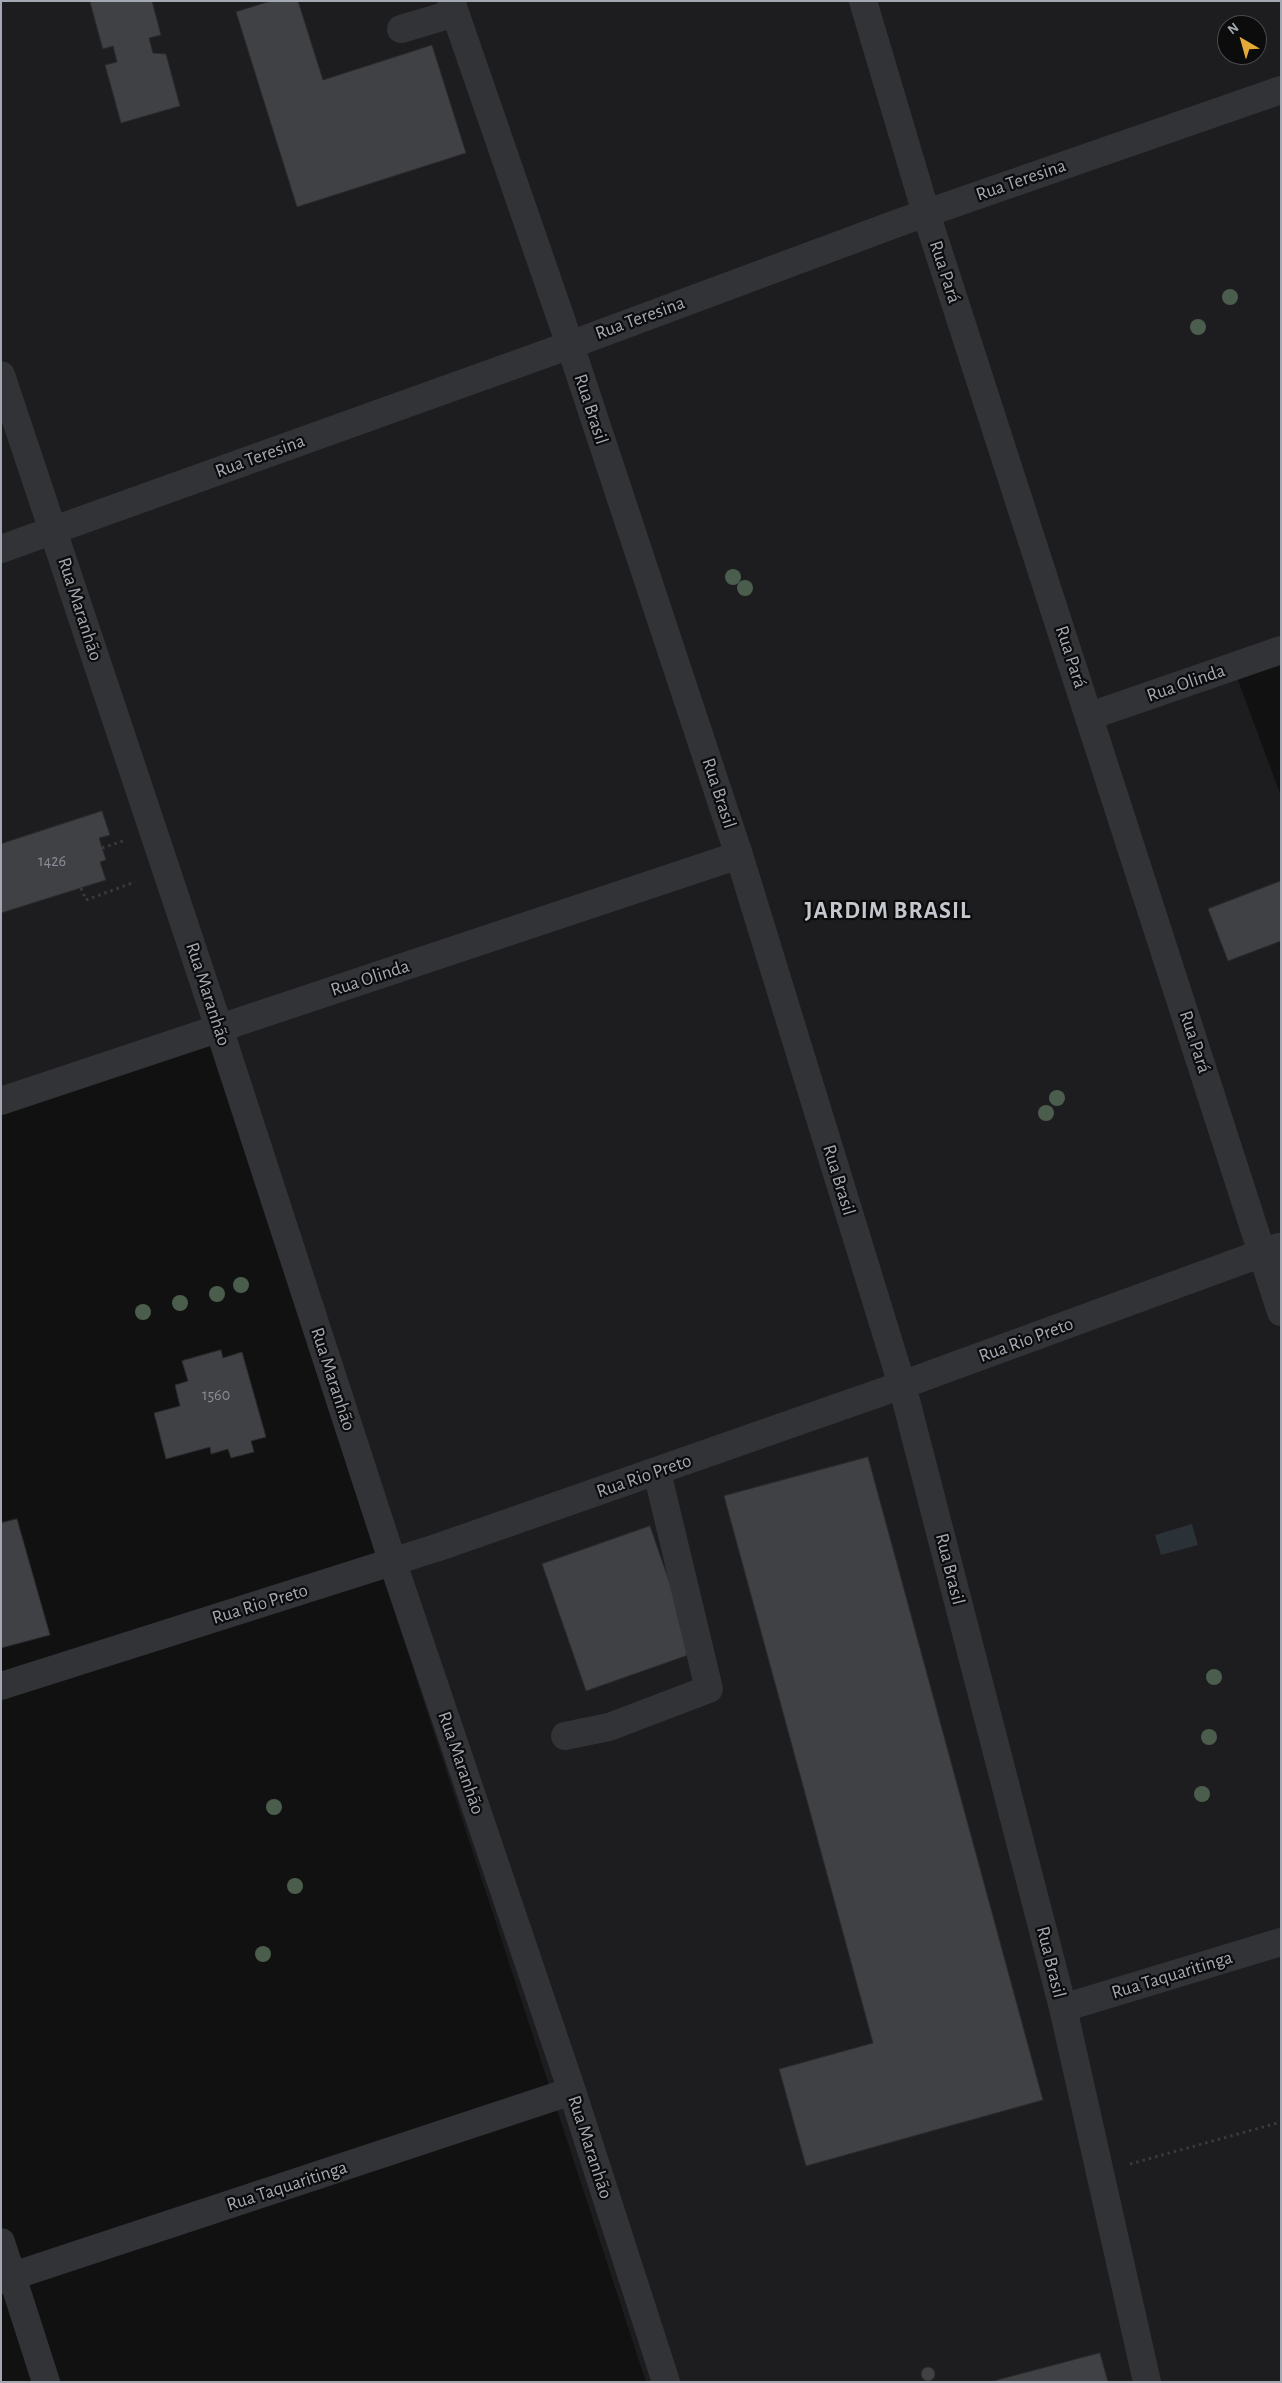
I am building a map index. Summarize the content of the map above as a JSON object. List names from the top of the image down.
{
  "streets": {
    "street": [
      "Rua Teresina",
      "Rua Pará",
      "Rua Brasil",
      "Rua Maranhão",
      "Rua Olinda",
      "Rua Rio Preto",
      "Rua Taquaritinga"
    ]
  },
  "crossings": [
    ["Rua Teresina", "Rua Pará"],
    ["Rua Teresina", "Rua Brasil"],
    ["Rua Teresina", "Rua Maranhão"],
    ["Rua Pará", "Rua Olinda"],
    ["Rua Pará", "Rua Rio Preto"],
    ["Rua Brasil", "Rua Olinda"],
    ["Rua Brasil", "Rua Rio Preto"],
    ["Rua Brasil", "Rua Taquaritinga"],
    ["Rua Maranhão", "Rua Olinda"],
    ["Rua Maranhão", "Rua Rio Preto"],
    ["Rua Maranhão", "Rua Taquaritinga"]
  ],
  "districts": ["JARDIM BRASIL"],
  "house_numbers": ["1426", "1560"],
  "north": "top left"
}
